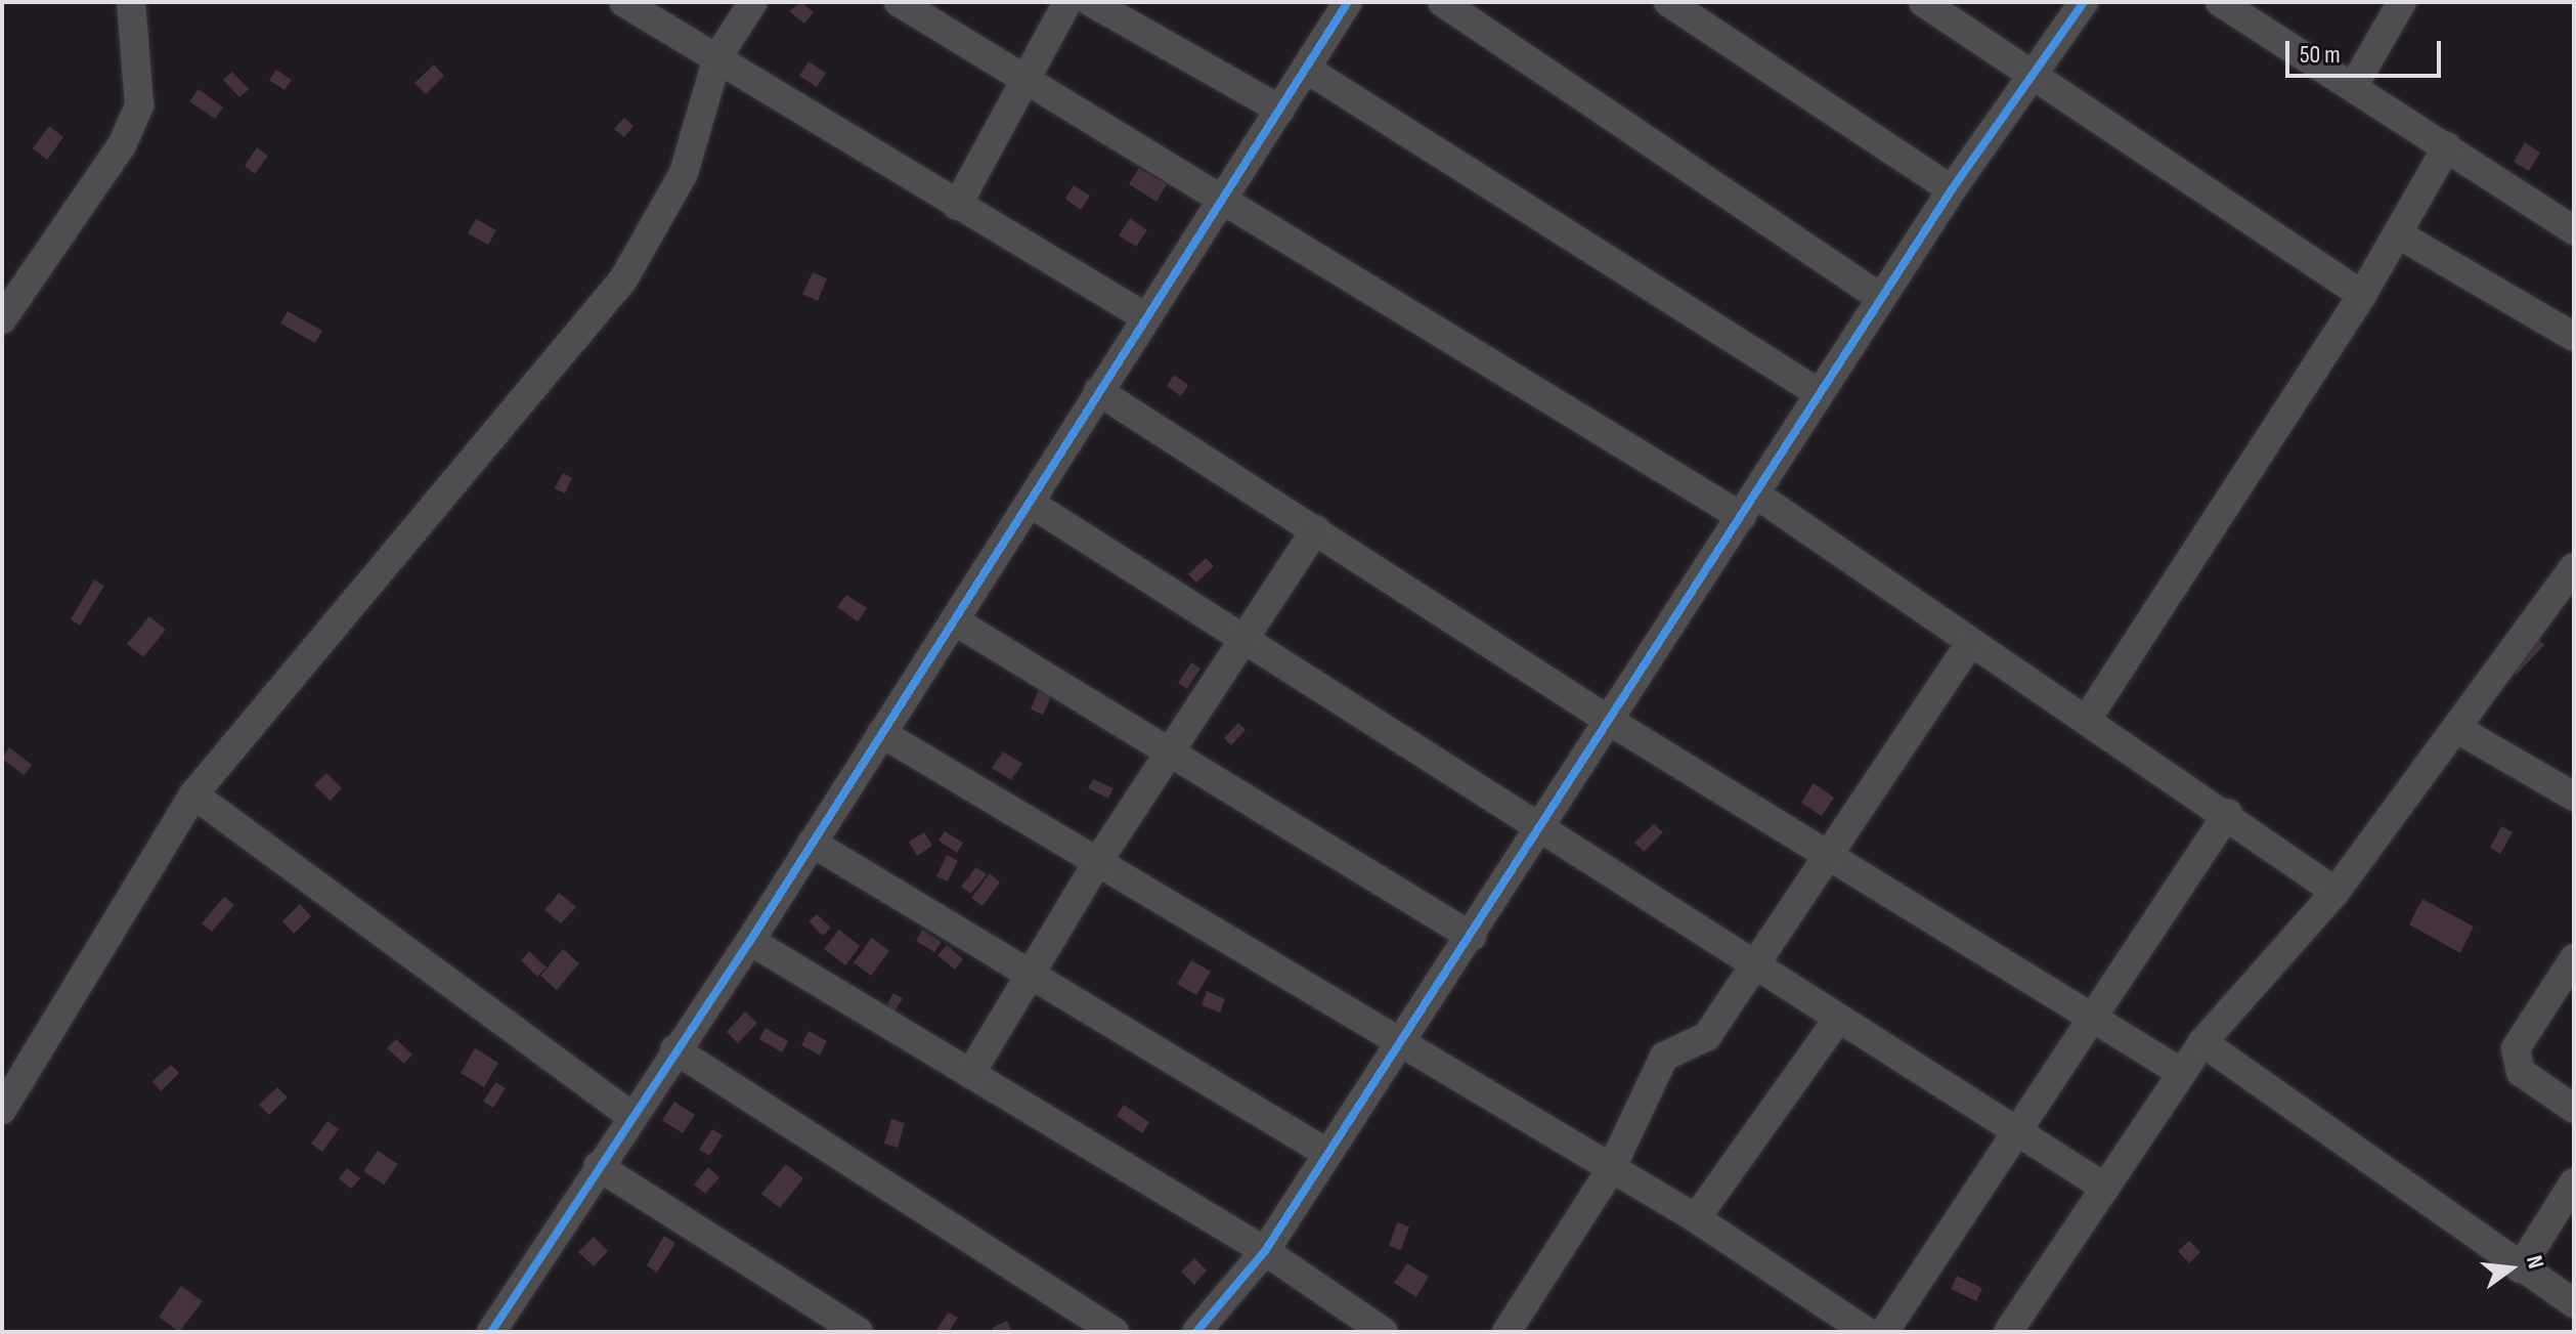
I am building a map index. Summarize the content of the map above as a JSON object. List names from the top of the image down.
{
  "scale_bar": "50 m",
  "north": "right"
}
